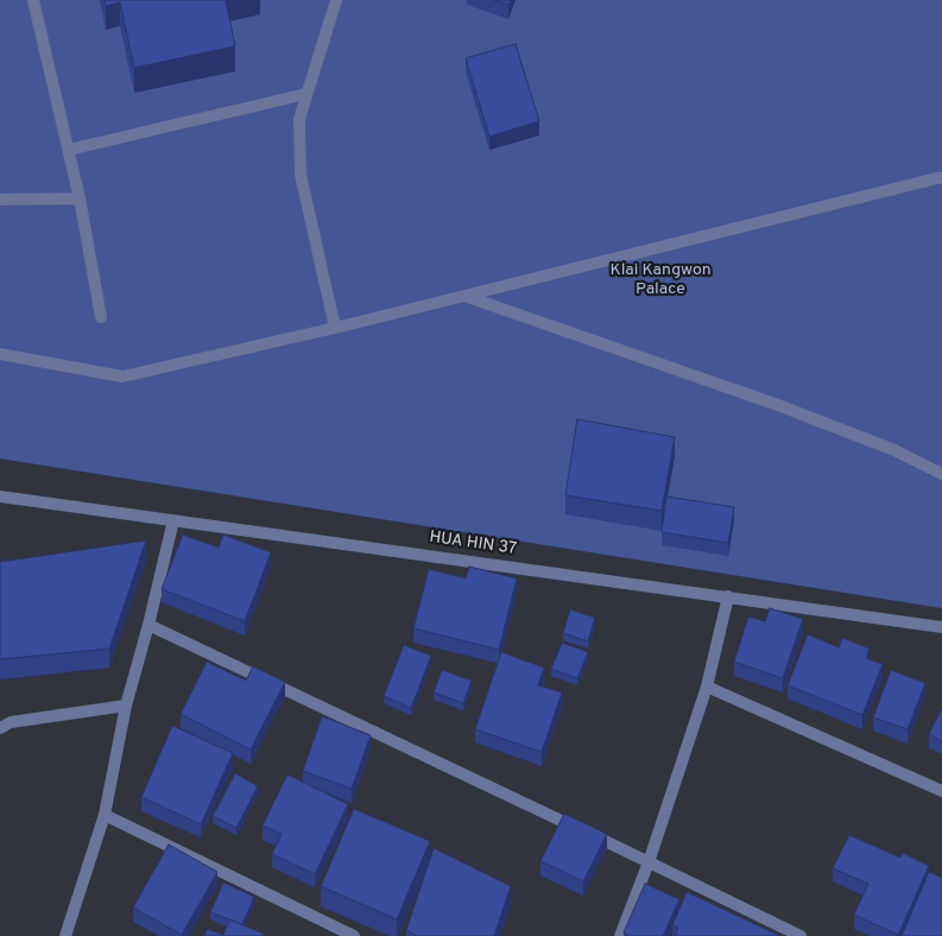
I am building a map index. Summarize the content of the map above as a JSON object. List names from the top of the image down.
{
  "streets": {
    "street": ["HUA HIN 37"]
  },
  "parks": ["Klai Kangwon Palace"]
}
